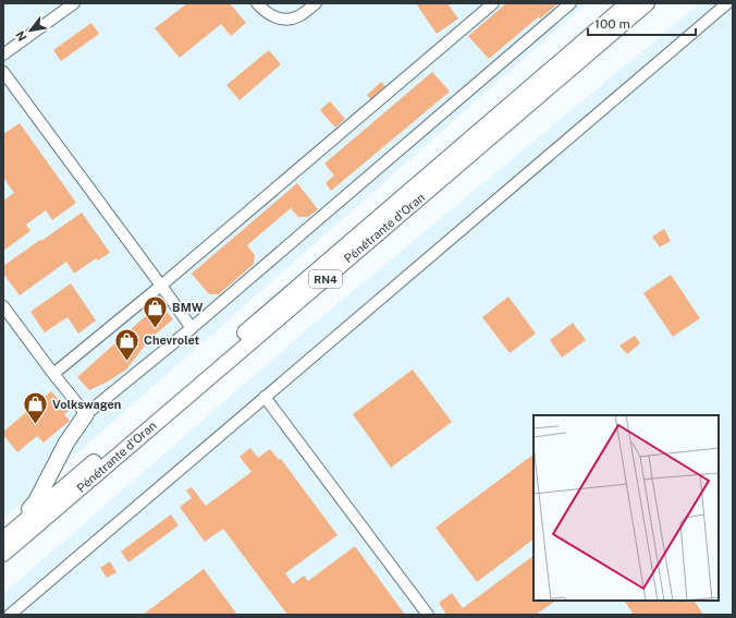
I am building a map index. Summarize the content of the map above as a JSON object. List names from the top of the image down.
{
  "streets": {
    "highway": ["Pénétrante d'Oran", "RN4"]
  },
  "places": {
    "shop": ["BMW", "Chevrolet", "Volkswagen"]
  },
  "scale_bar": "100 m",
  "north": "bottom left"
}
